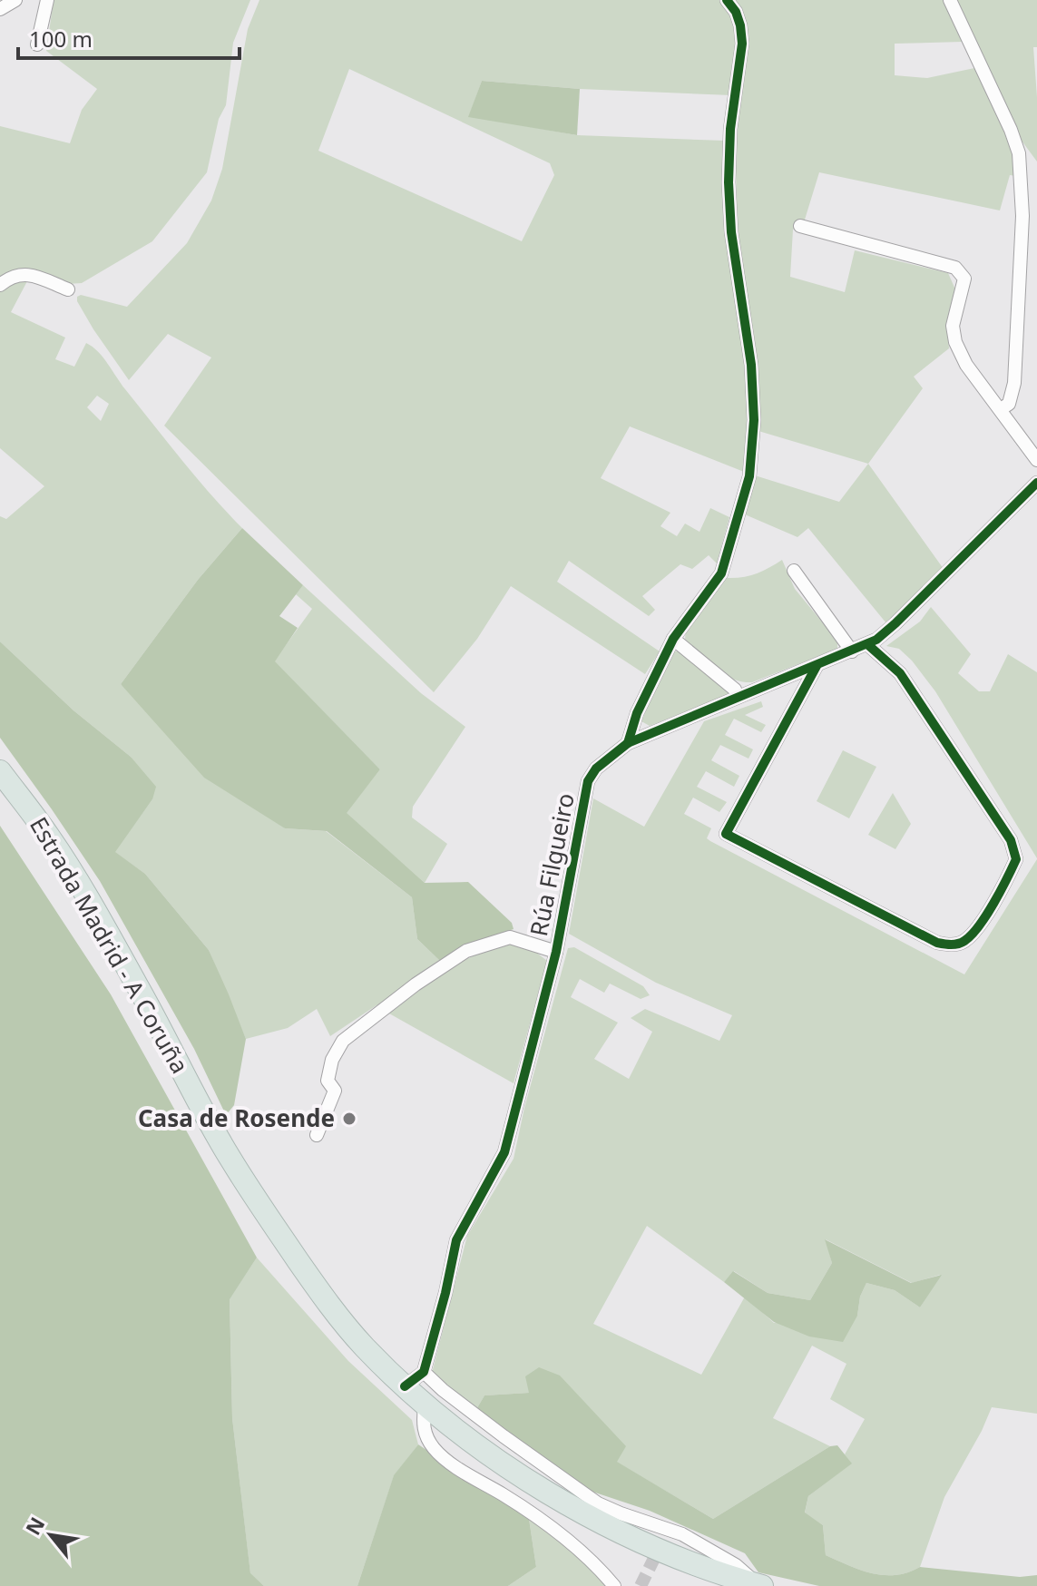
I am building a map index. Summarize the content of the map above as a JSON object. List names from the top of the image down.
{
  "streets": {
    "highway": ["Estrada Madrid - A Coruña"],
    "street": ["Rúa Filgueiro"]
  },
  "places": ["Casa de Rosende"],
  "scale_bar": "100 m",
  "north": "top left"
}
